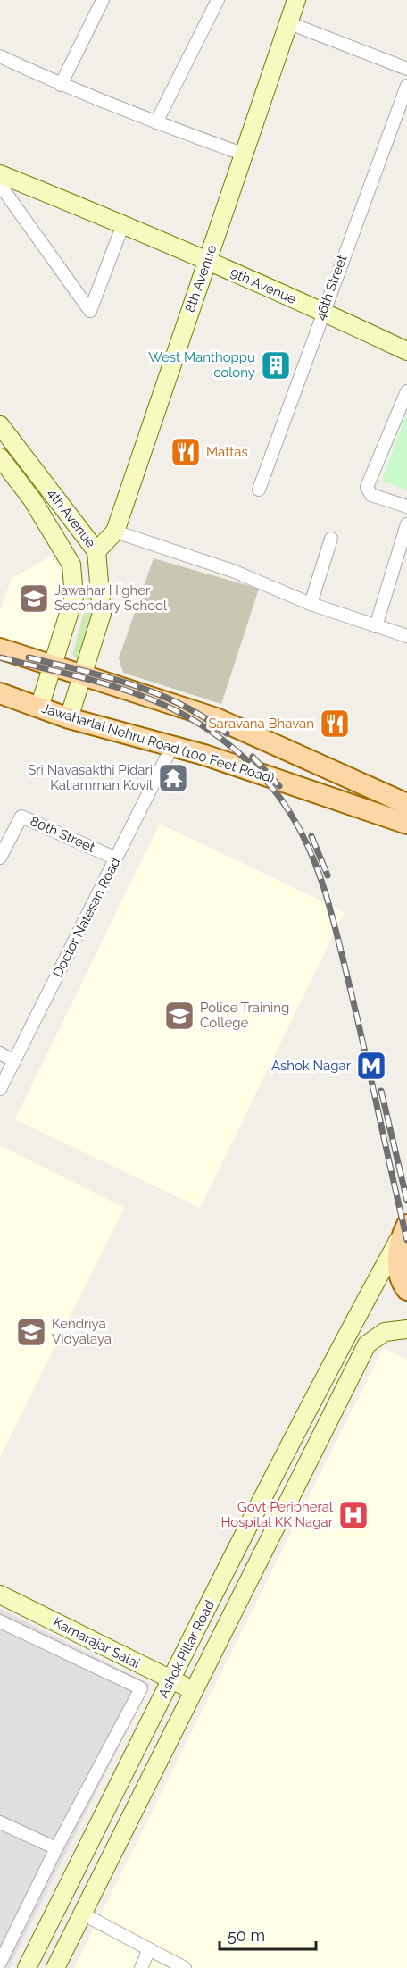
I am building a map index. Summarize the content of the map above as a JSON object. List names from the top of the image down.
{
  "streets": {
    "main road": [
      "8th Avenue",
      "9th Avenue",
      "4th Avenue",
      "Jawaharlal Nehru Road (100 Feet Road)",
      "Kamarajar Salai",
      "Ashok Pillar Road"
    ],
    "street": ["46th Street", "80th Street", "Doctor Natesan Road"]
  },
  "crossings": [
    ["8th Avenue", "9th Avenue"],
    ["8th Avenue", "4th Avenue"],
    ["9th Avenue", "46th Street"],
    ["4th Avenue", "Jawaharlal Nehru Road (100 Feet Road)"],
    ["Jawaharlal Nehru Road (100 Feet Road)", "Doctor Natesan Road"],
    ["80th Street", "Doctor Natesan Road"],
    ["Kamarajar Salai", "Ashok Pillar Road"]
  ],
  "places": {
    "building": ["West Manthoppu colony"],
    "restaurant": ["Mattas", "Saravana Bhavan"],
    "school or university": ["Jawahar Higher Secondary School", "Police Training College", "Kendriya Vidyalaya"],
    "temple": ["Sri Navasakthi Pidari Kaliamman Kovil"],
    "metro station": ["Ashok Nagar"],
    "hospital": ["Govt Peripheral Hospital KK Nagar"]
  },
  "scale_bar": "50 m"
}
